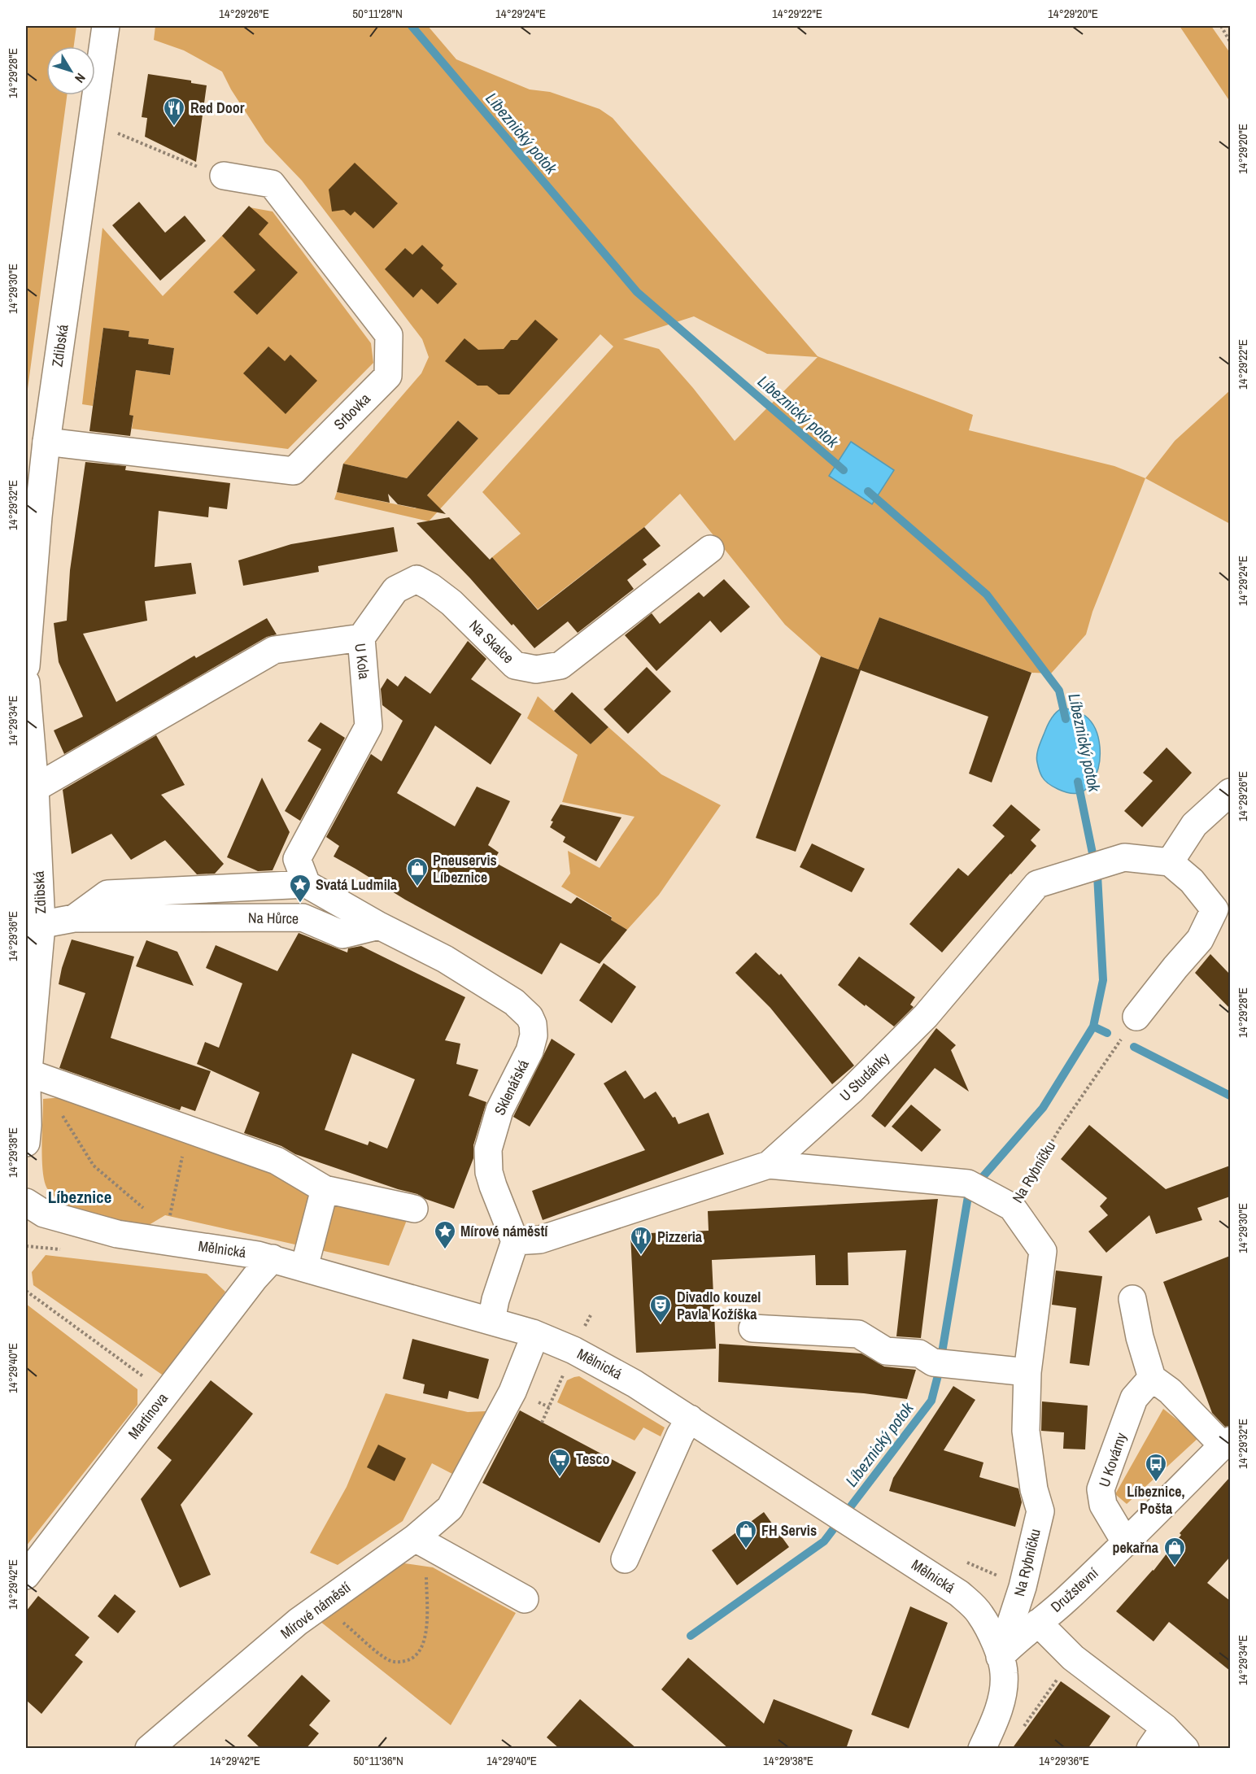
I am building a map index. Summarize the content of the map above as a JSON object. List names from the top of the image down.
{
  "streets": {
    "street": [
      "Zdibská",
      "Srbovka",
      "Na Skalce",
      "U Kola",
      "Na Hůrce",
      "U Studánky",
      "Sklenářská",
      "Na Rybníčku",
      "Mělnická",
      "Martinova",
      "U Kovárny",
      "Družstevní",
      "Mírové náměstí"
    ]
  },
  "crossings": [
    ["Zdibská", "Srbovka"],
    ["Zdibská", "U Kola"],
    ["Zdibská", "Na Hůrce"],
    ["Na Skalce", "U Kola"],
    ["U Kola", "Na Hůrce"],
    ["Na Hůrce", "Sklenářská"],
    ["U Studánky", "Sklenářská"],
    ["Na Rybníčku", "Mělnická"],
    ["Na Rybníčku", "Družstevní"],
    ["Mělnická", "Martinova"],
    ["Mělnická", "Družstevní"],
    ["Mělnická", "Mírové náměstí"],
    ["U Kovárny", "Družstevní"]
  ],
  "districts": ["Líbeznice"],
  "water": ["Líbeznický potok"],
  "places": {
    "restaurant": ["Red Door", "Pizzeria"],
    "shop": ["Pneuservis Líbeznice", "FH Servis", "pekařna"],
    "place": ["Svatá Ludmila", "Mírové náměstí"],
    "theatre": ["Divadlo kouzel Pavla Kožíška"],
    "supermarket": ["Tesco"],
    "bus stop": ["Líbeznice, Pošta"]
  },
  "north": "bottom right",
  "coordinates": [
    "14°29'26\"E",
    "50°11'28\"N",
    "14°29'24\"E",
    "14°29'22\"E",
    "14°29'20\"E",
    "14°29'28\"E",
    "14°29'30\"E",
    "14°29'32\"E",
    "14°29'34\"E",
    "14°29'36\"E",
    "14°29'38\"E",
    "14°29'40\"E",
    "14°29'42\"E",
    "50°11'36\"N"
  ]
}
